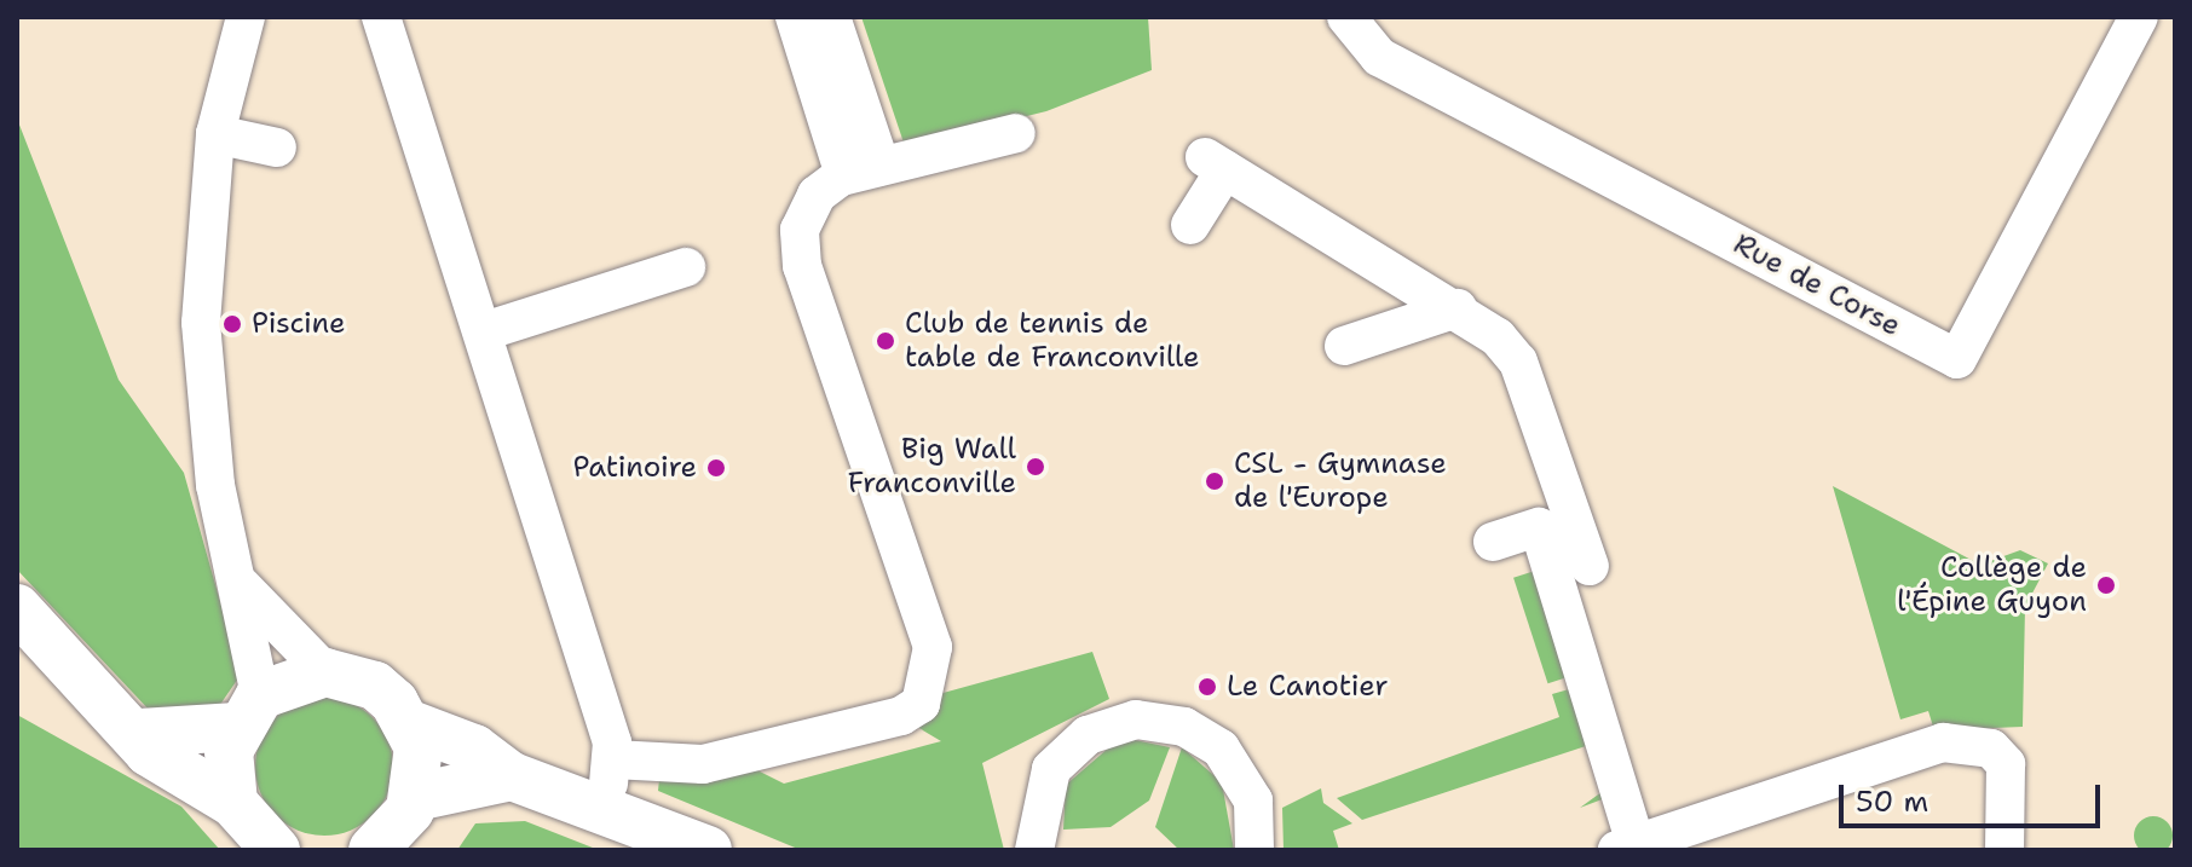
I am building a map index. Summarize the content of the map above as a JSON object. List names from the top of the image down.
{
  "streets": {
    "street": ["Rue de Corse"]
  },
  "places": [
    "Piscine",
    "Club de tennis de table de Franconville",
    "Big Wall Franconville",
    "Patinoire",
    "CSL - Gymnase de l'Europe",
    "Collège de l'Épine Guyon",
    "Le Canotier"
  ],
  "scale_bar": "50 m"
}
